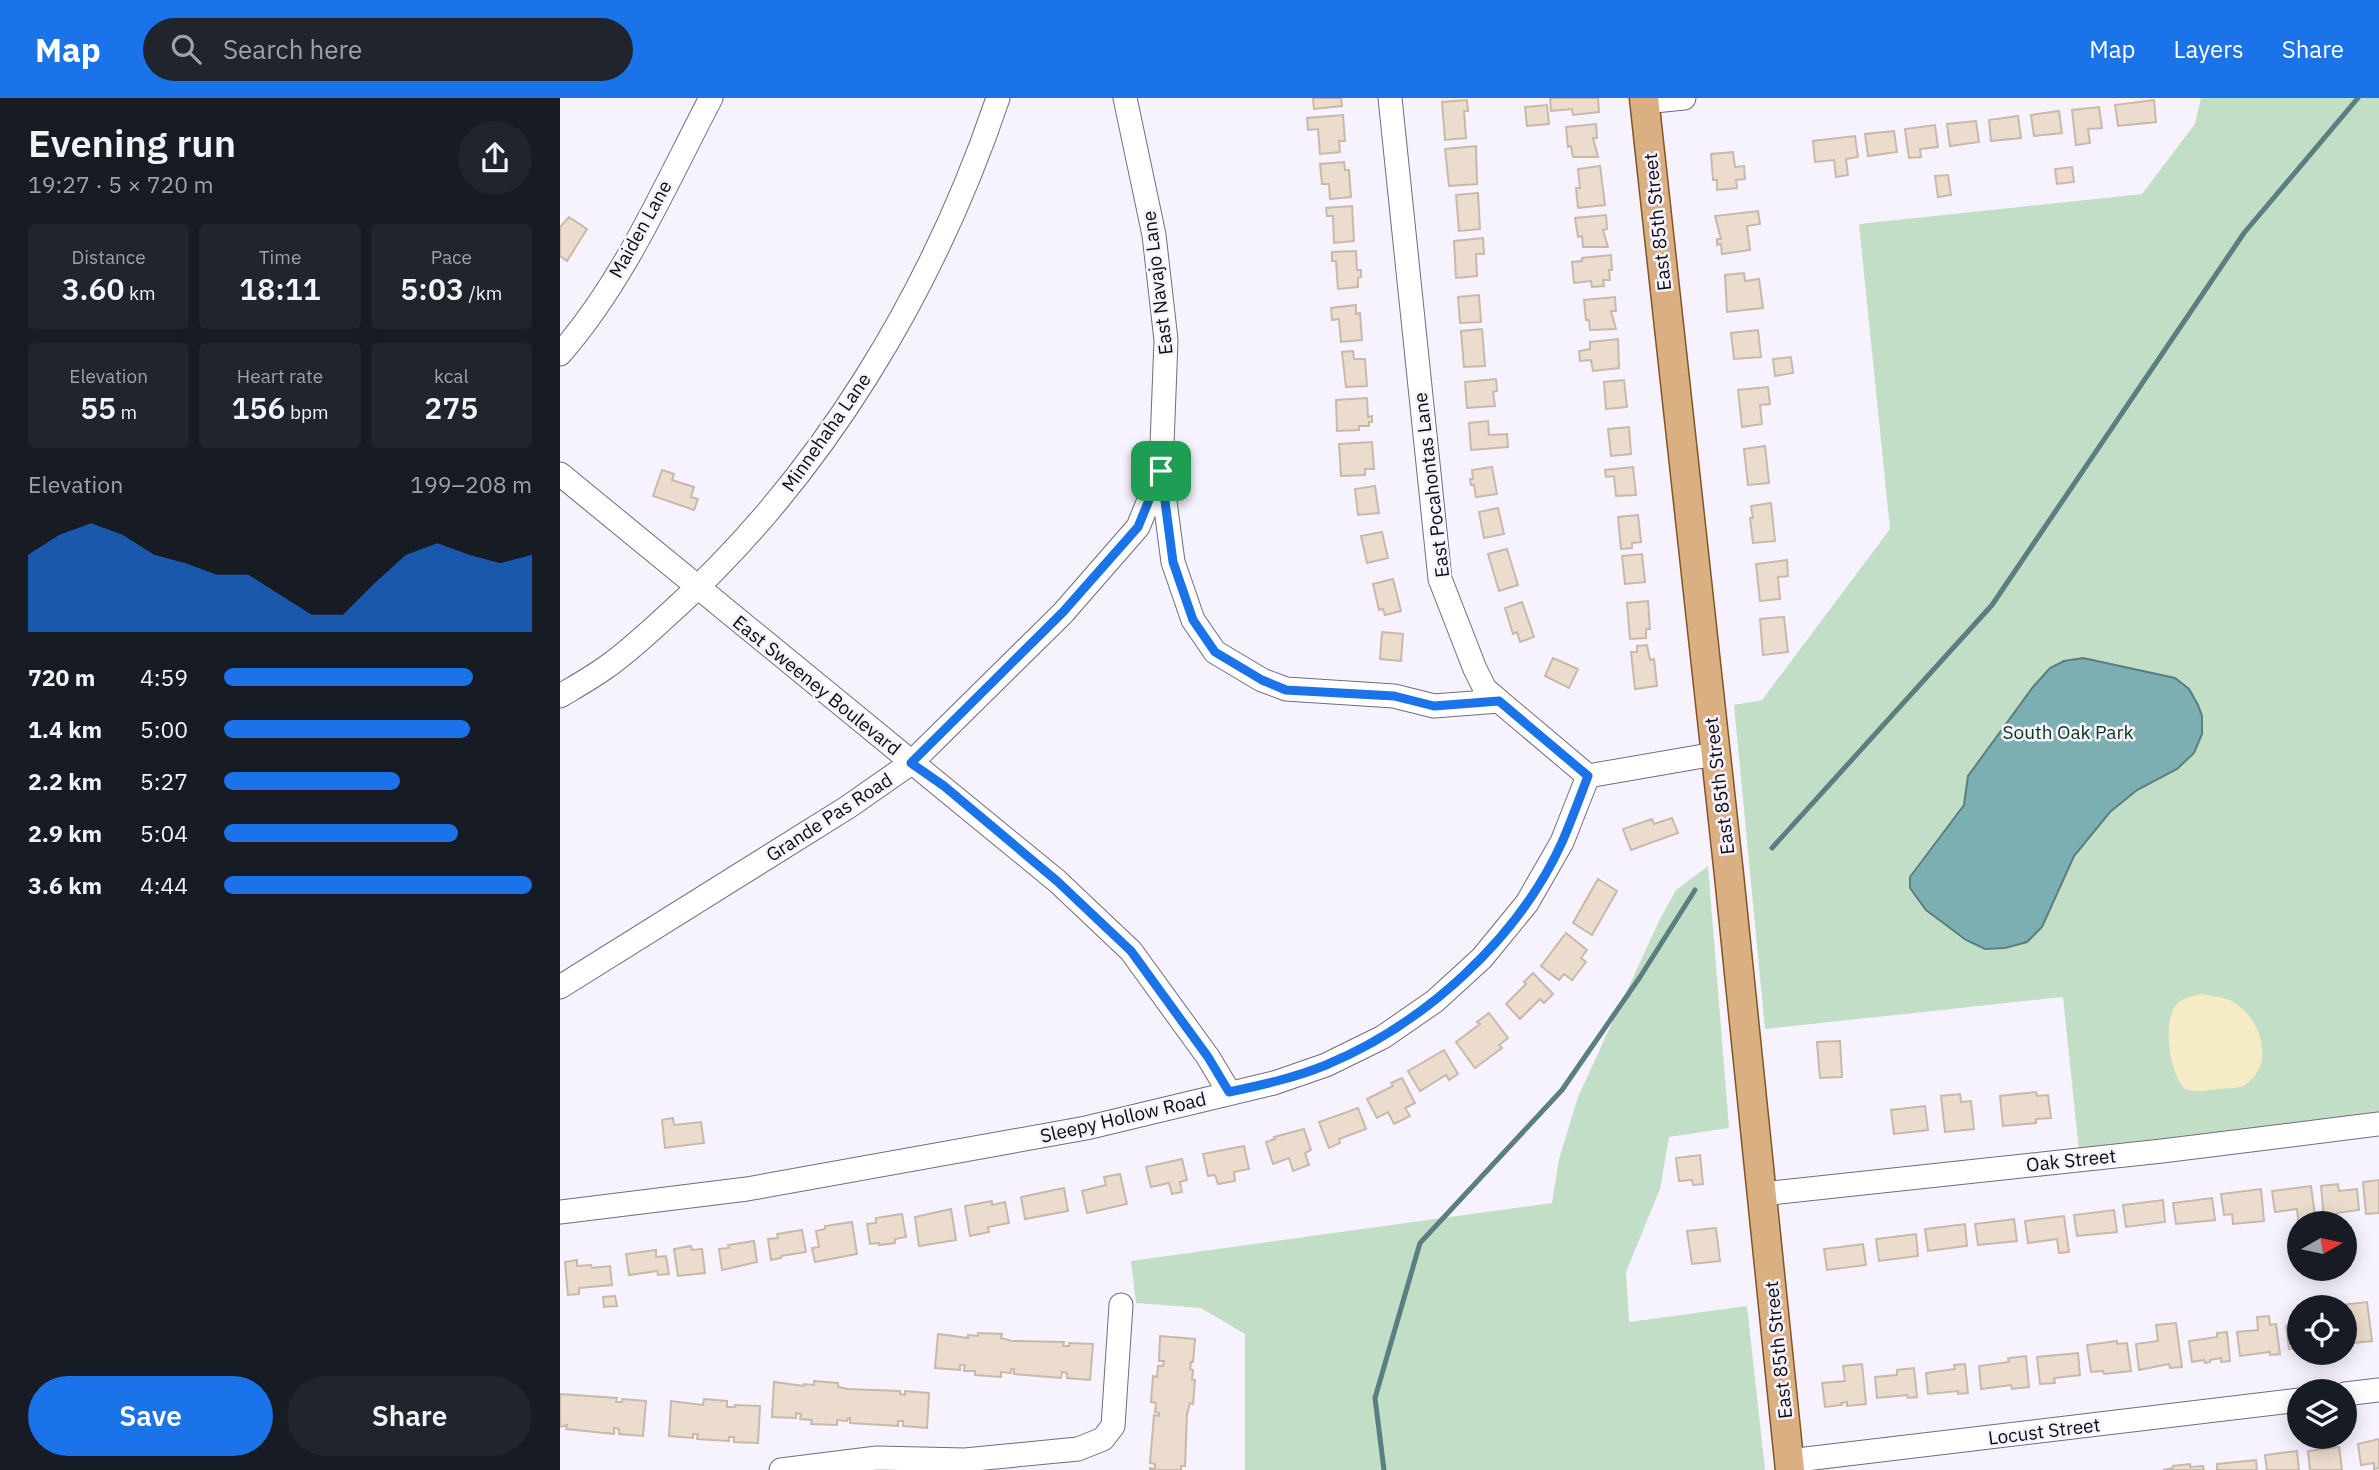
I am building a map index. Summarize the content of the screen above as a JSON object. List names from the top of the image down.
{
  "streets": {
    "main road": ["East 85th Street"],
    "street": [
      "Maiden Lane",
      "East Navajo Lane",
      "Minnehaha Lane",
      "East Pocahontas Lane",
      "East Sweeney Boulevard",
      "Grande Pas Road",
      "Sleepy Hollow Road",
      "Oak Street",
      "Locust Street"
    ]
  },
  "crossings": [
    ["East 85th Street", "Oak Street"],
    ["East 85th Street", "Locust Street"],
    ["East Navajo Lane", "East Pocahontas Lane"],
    ["East Navajo Lane", "Grande Pas Road"],
    ["Minnehaha Lane", "East Sweeney Boulevard"],
    ["East Sweeney Boulevard", "Grande Pas Road"],
    ["East Sweeney Boulevard", "Sleepy Hollow Road"]
  ],
  "parks": ["South Oak Park"],
  "north": "right",
  "page": {
    "header": "Map",
    "search": "Search here",
    "nav": ["Map", "Layers", "Share"],
    "heading": ["Evening run", "19:27 · 5 × 720 m"],
    "stats": [
      ["Distance", "3.60 km"],
      ["Time", "18:11"],
      ["Pace", "5:03 /km"],
      ["Elevation", "55 m"],
      ["Heart rate", "156 bpm"],
      ["kcal", "275"]
    ],
    "chart": ["Elevation", "199–208 m"],
    "list": [
      {
        "name": "720 m",
        "note": "4:59"
      },
      {
        "name": "1.4 km",
        "note": "5:00"
      },
      {
        "name": "2.2 km",
        "note": "5:27"
      },
      {
        "name": "2.9 km",
        "note": "5:04"
      },
      {
        "name": "3.6 km",
        "note": "4:44"
      }
    ],
    "buttons": ["Save", "Share"]
  }
}
